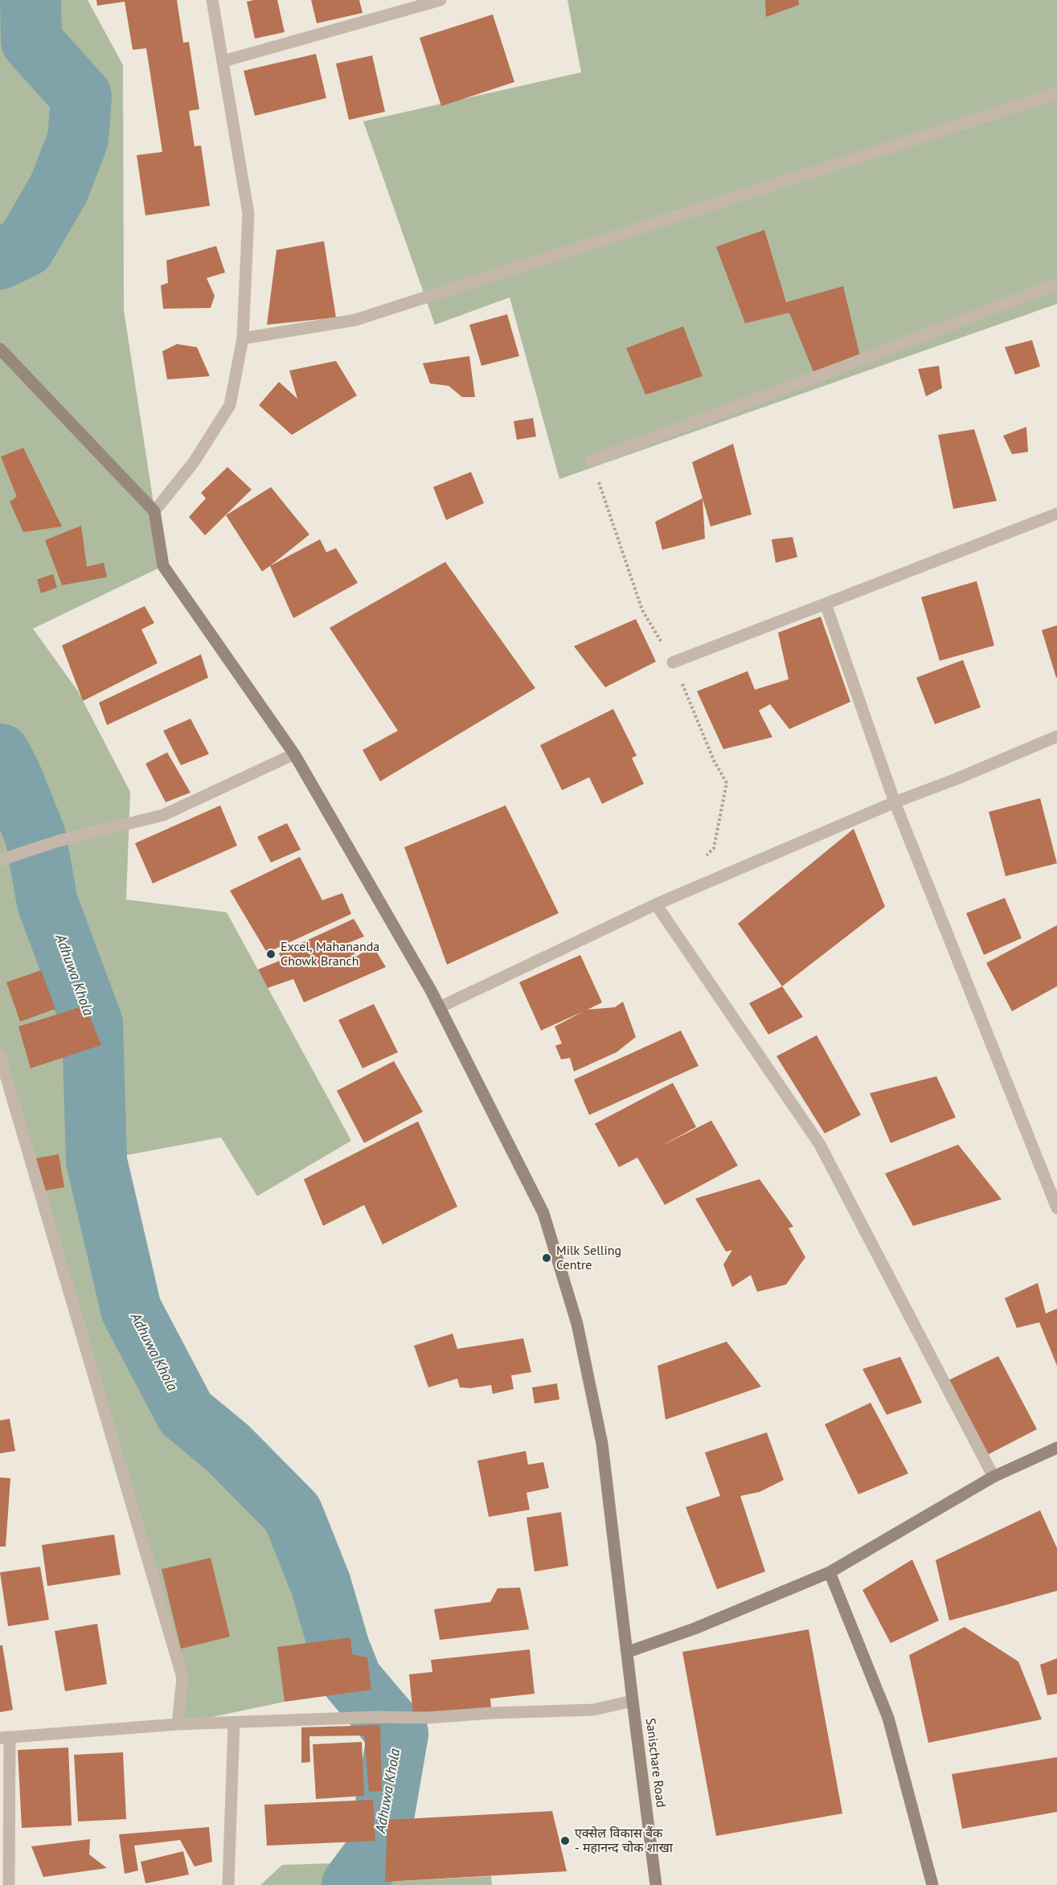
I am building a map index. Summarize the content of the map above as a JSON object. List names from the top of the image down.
{
  "streets": {
    "street": ["Sanischare Road"]
  },
  "water": ["Adhuwa Khola"],
  "places": ["Excel, Mahananda Chowk Branch", "Milk Selling Centre", "एक्सेल विकास बैंक - महानन्द चोक शाखा"]
}
